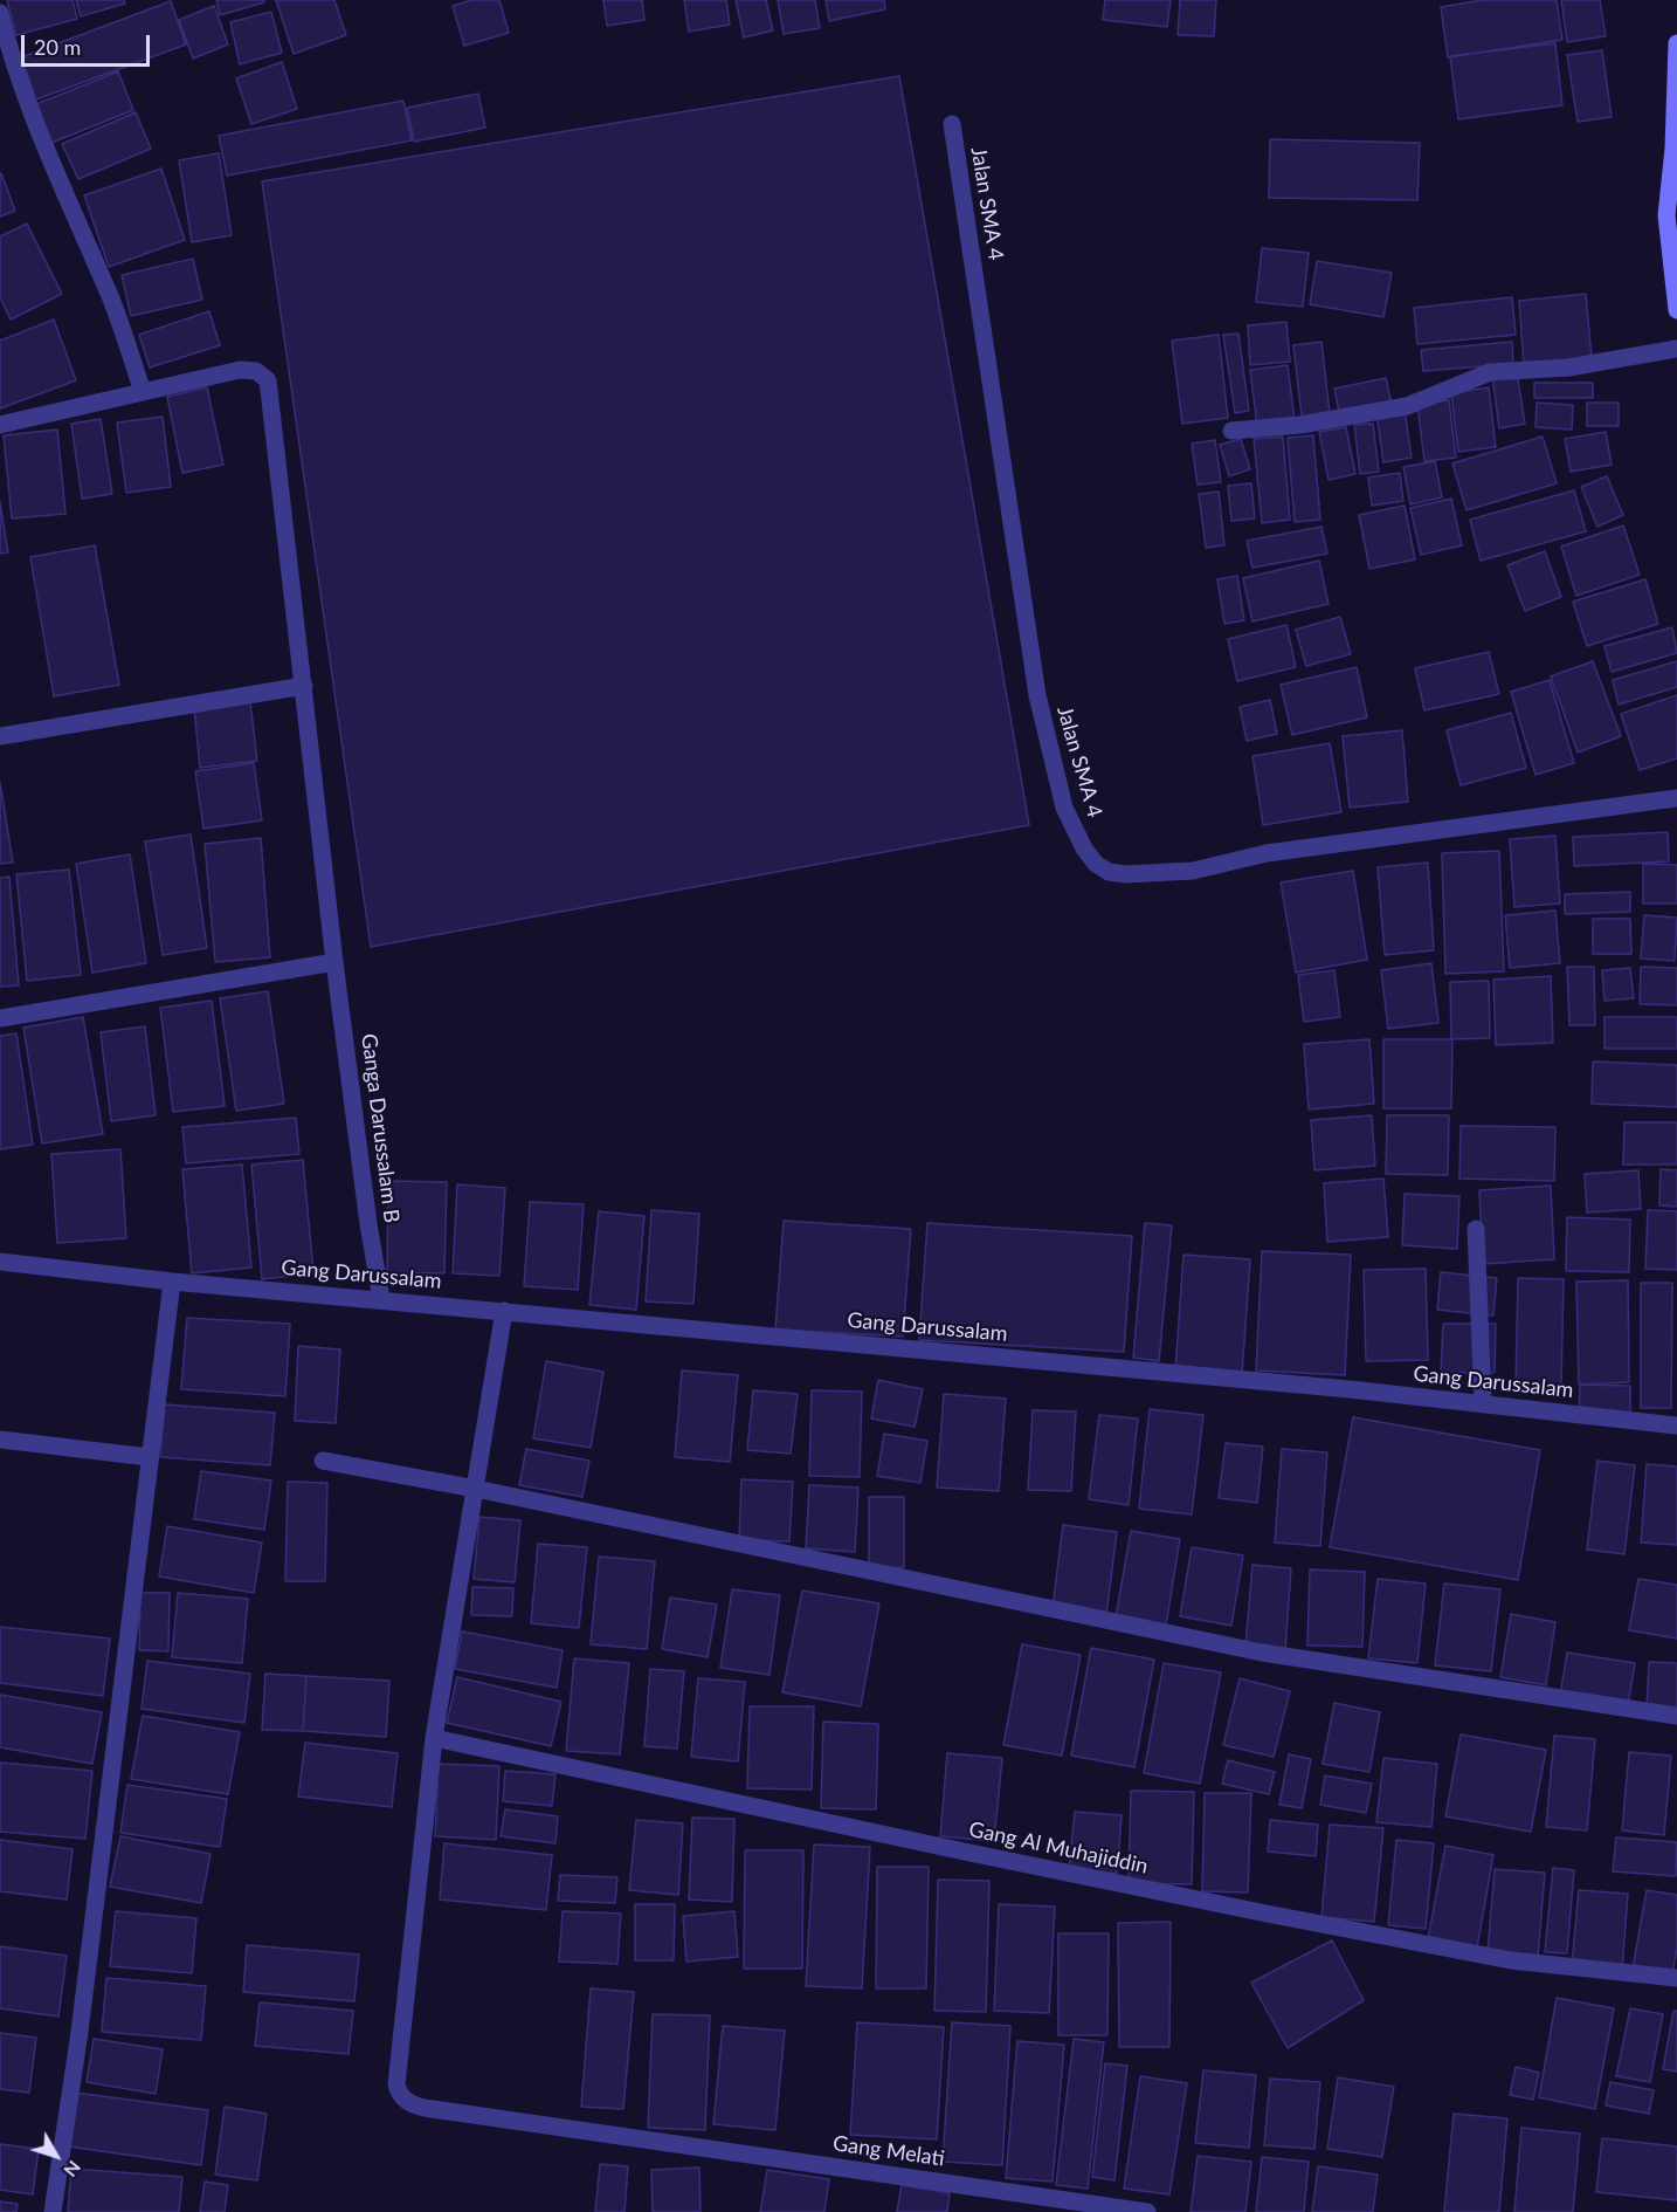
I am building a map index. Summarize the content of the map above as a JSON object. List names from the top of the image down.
{
  "streets": {
    "street": [
      "Jalan SMA 4",
      "Ganga Darussalam B",
      "Gang Darussalam",
      "Gang Al Muhajiddin",
      "Gang Melati"
    ]
  },
  "crossings": [
    ["Ganga Darussalam B", "Gang Darussalam"],
    ["Gang Al Muhajiddin", "Gang Melati"]
  ],
  "scale_bar": "20 m",
  "north": "bottom right"
}
